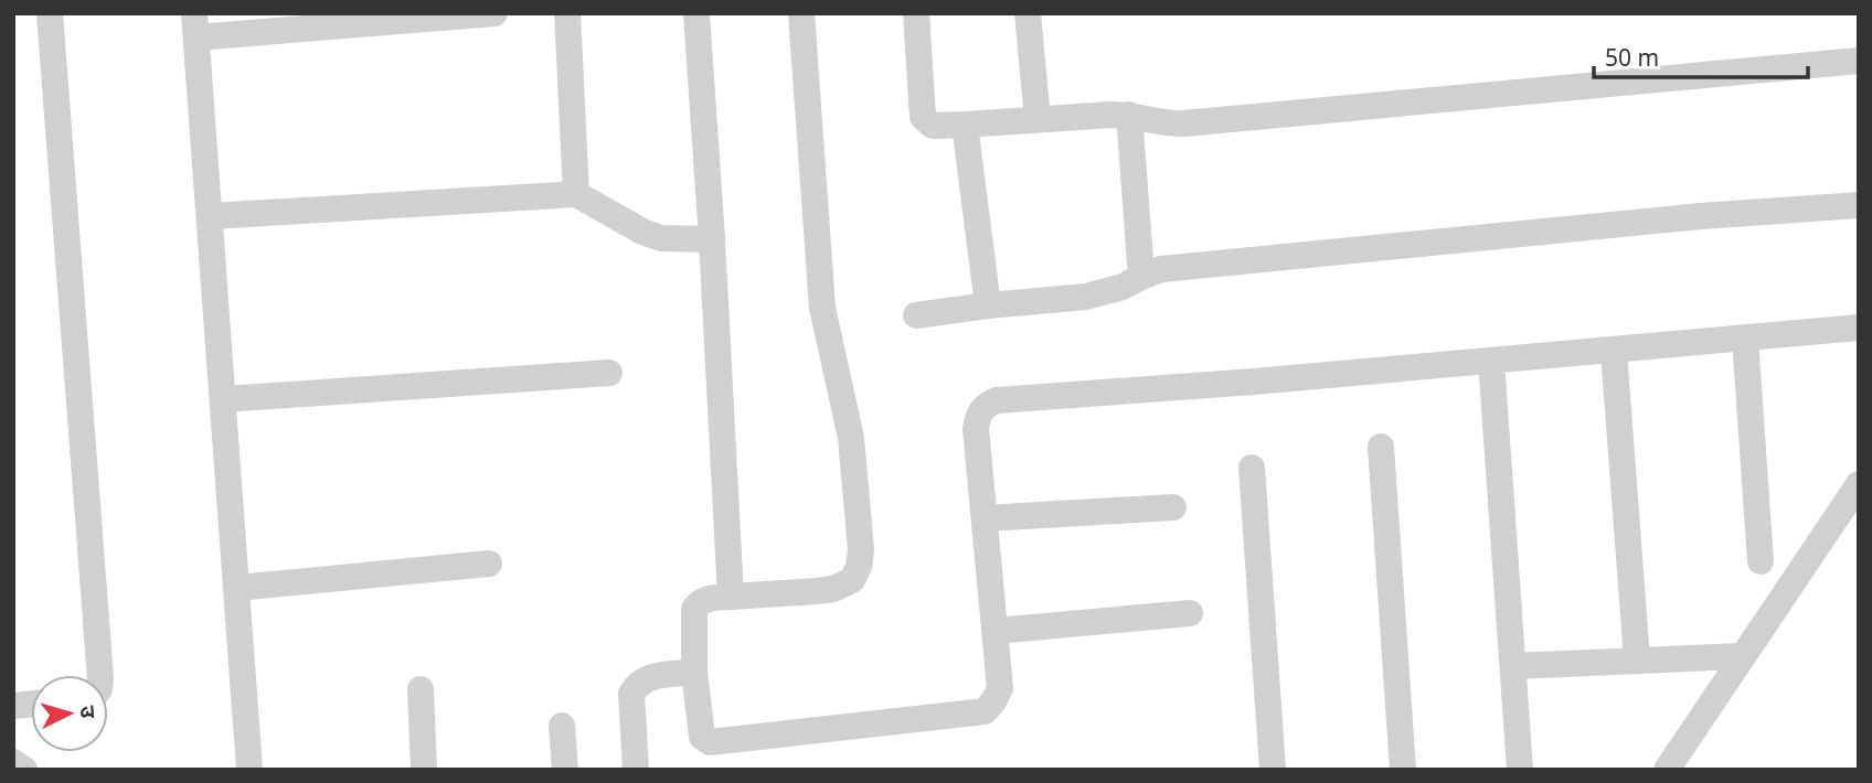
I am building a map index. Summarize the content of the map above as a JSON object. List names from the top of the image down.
{
  "scale_bar": "50 m",
  "north": "right"
}
